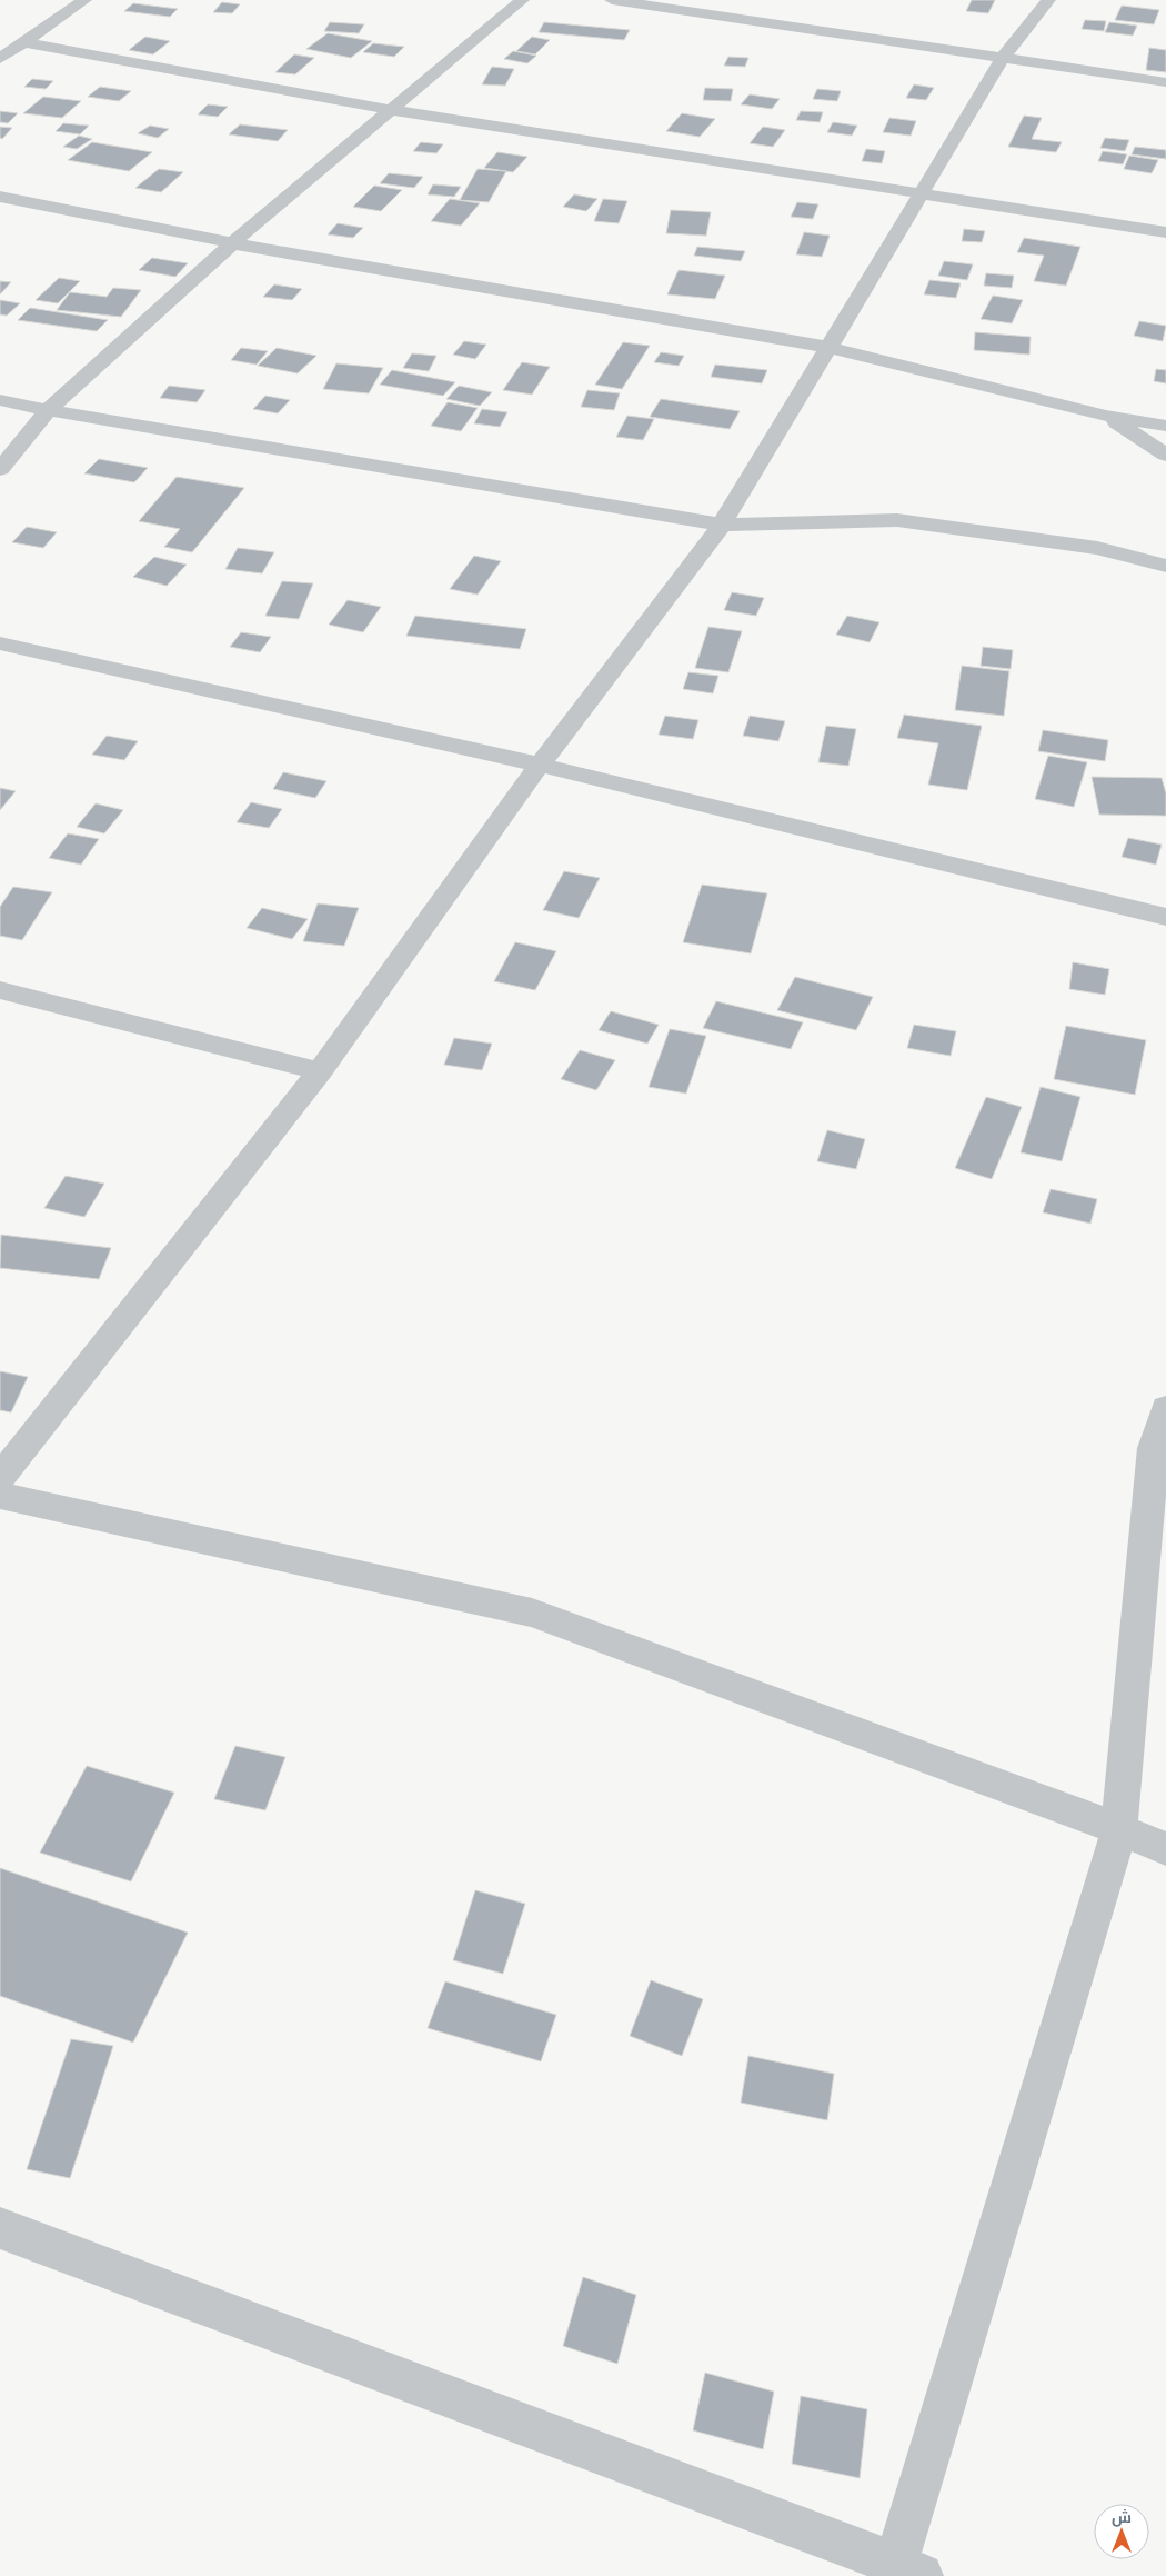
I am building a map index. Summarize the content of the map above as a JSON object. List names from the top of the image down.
{
  "north": "top"
}
